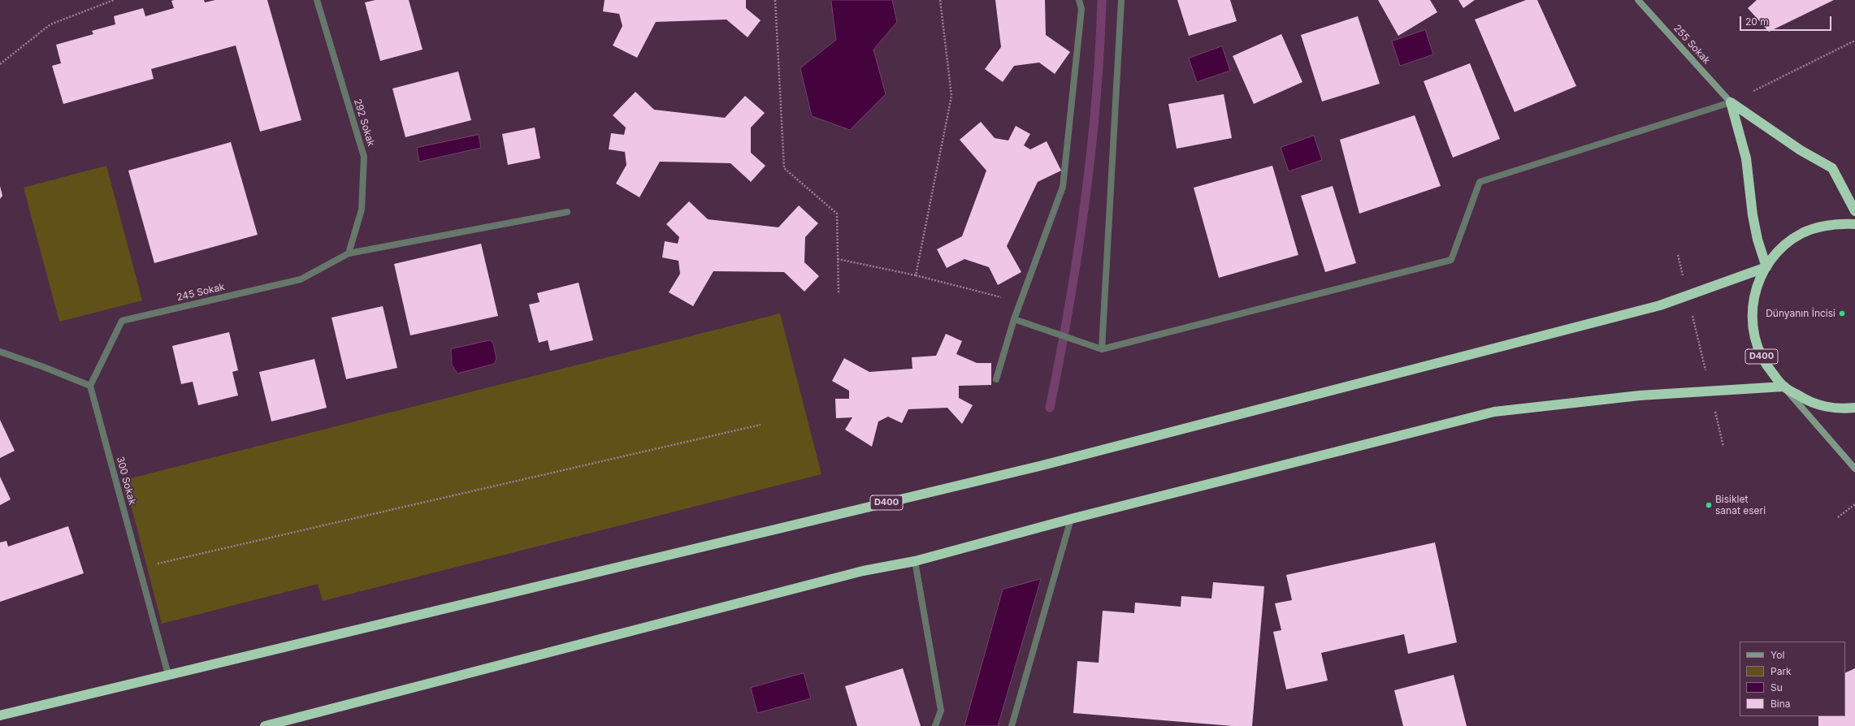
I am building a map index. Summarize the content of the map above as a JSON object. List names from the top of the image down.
{
  "streets": {
    "highway": ["D400"],
    "street": [
      "255 Sokak",
      "292 Sokak",
      "245 Sokak",
      "300 Sokak"
    ]
  },
  "crossings": [
    ["292 Sokak", "245 Sokak"],
    ["245 Sokak", "300 Sokak"],
    ["D400", "300 Sokak"]
  ],
  "places": ["Dünyanın İncisi", "Bisiklet sanat eseri"],
  "legend": [
    "Yol",
    "Park",
    "Su",
    "Bina"
  ],
  "scale_bar": "20 m"
}
